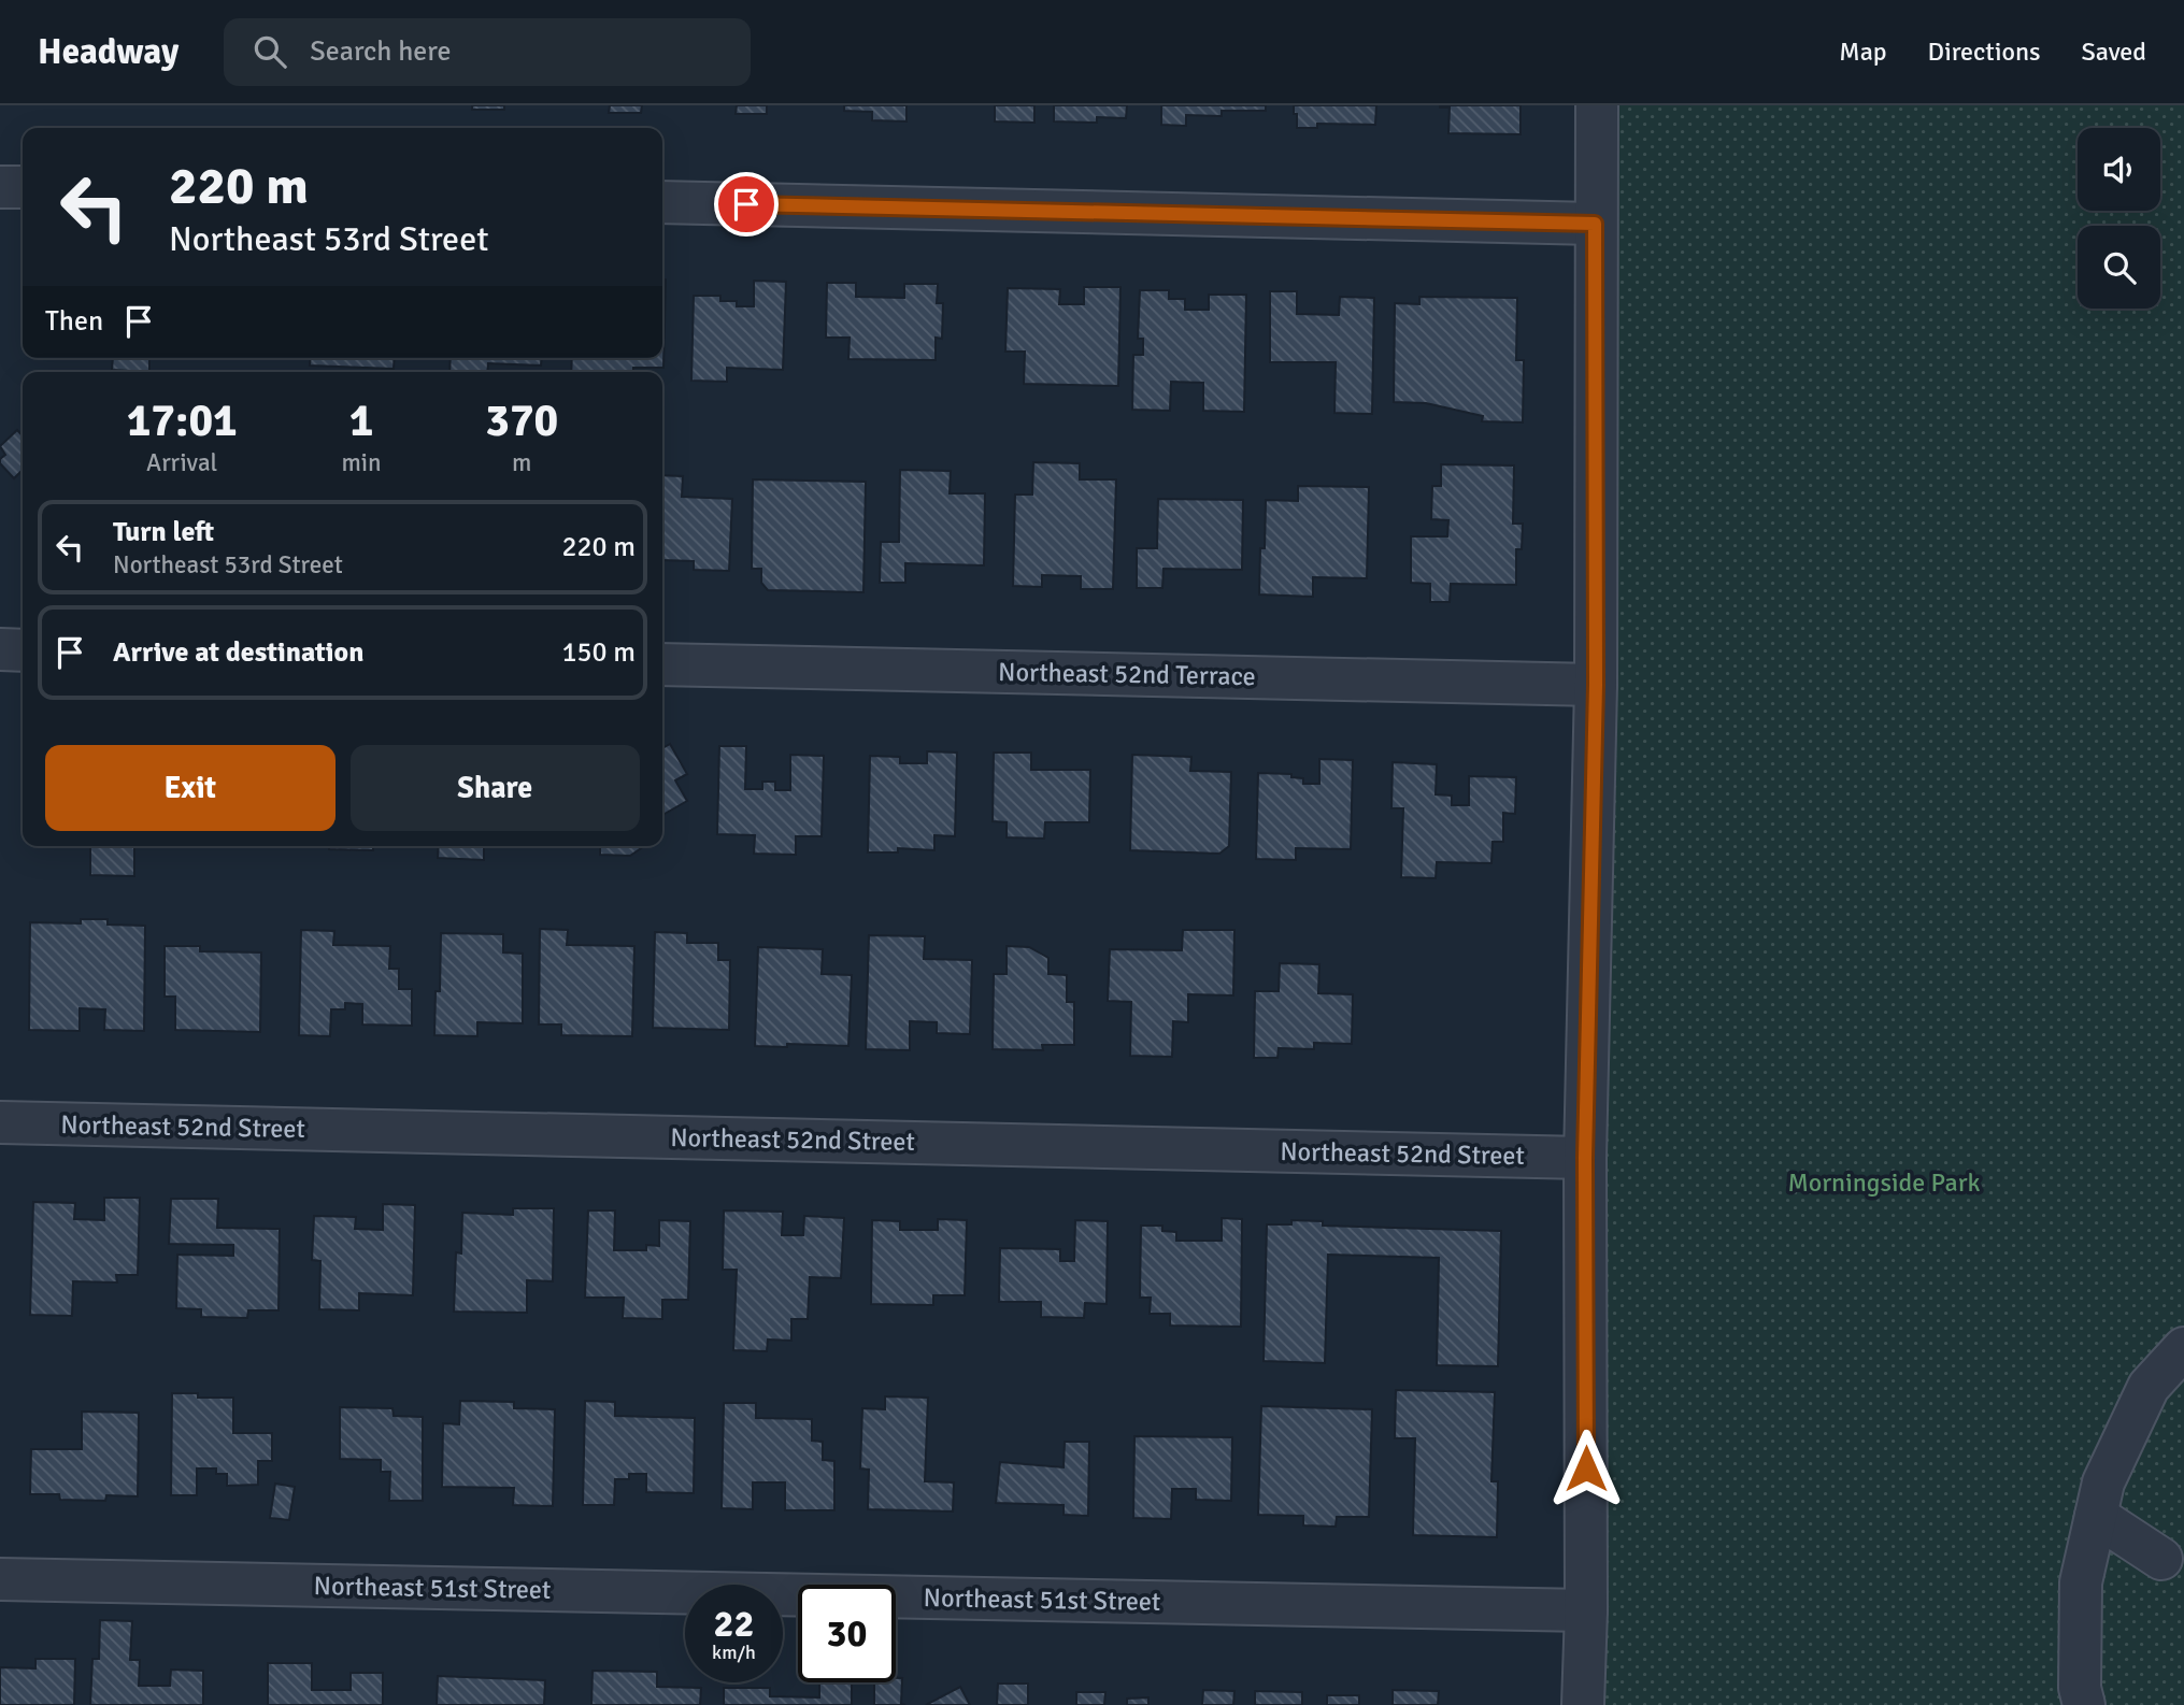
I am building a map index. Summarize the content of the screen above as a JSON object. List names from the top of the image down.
{
  "streets": {
    "street": ["Northeast 52nd Terrace", "Northeast 52nd Street", "Northeast 51st Street"]
  },
  "parks": ["Morningside Park"],
  "page": {
    "header": "Headway",
    "search": "Search here",
    "nav": ["Map", "Directions", "Saved"],
    "turn": ["220 m", "Northeast 53rd Street"],
    "then": "Then",
    "eta": [
      "17:01",
      "Arrival",
      "1",
      "min",
      "370",
      "m"
    ],
    "list": [
      {
        "name": "Turn left",
        "note": "Northeast 53rd Street",
        "value": "220 m"
      },
      {
        "name": "Arrive at destination",
        "value": "150 m"
      }
    ],
    "buttons": ["Exit", "Share"],
    "speed": "22 km/h",
    "limit": "30"
  }
}
